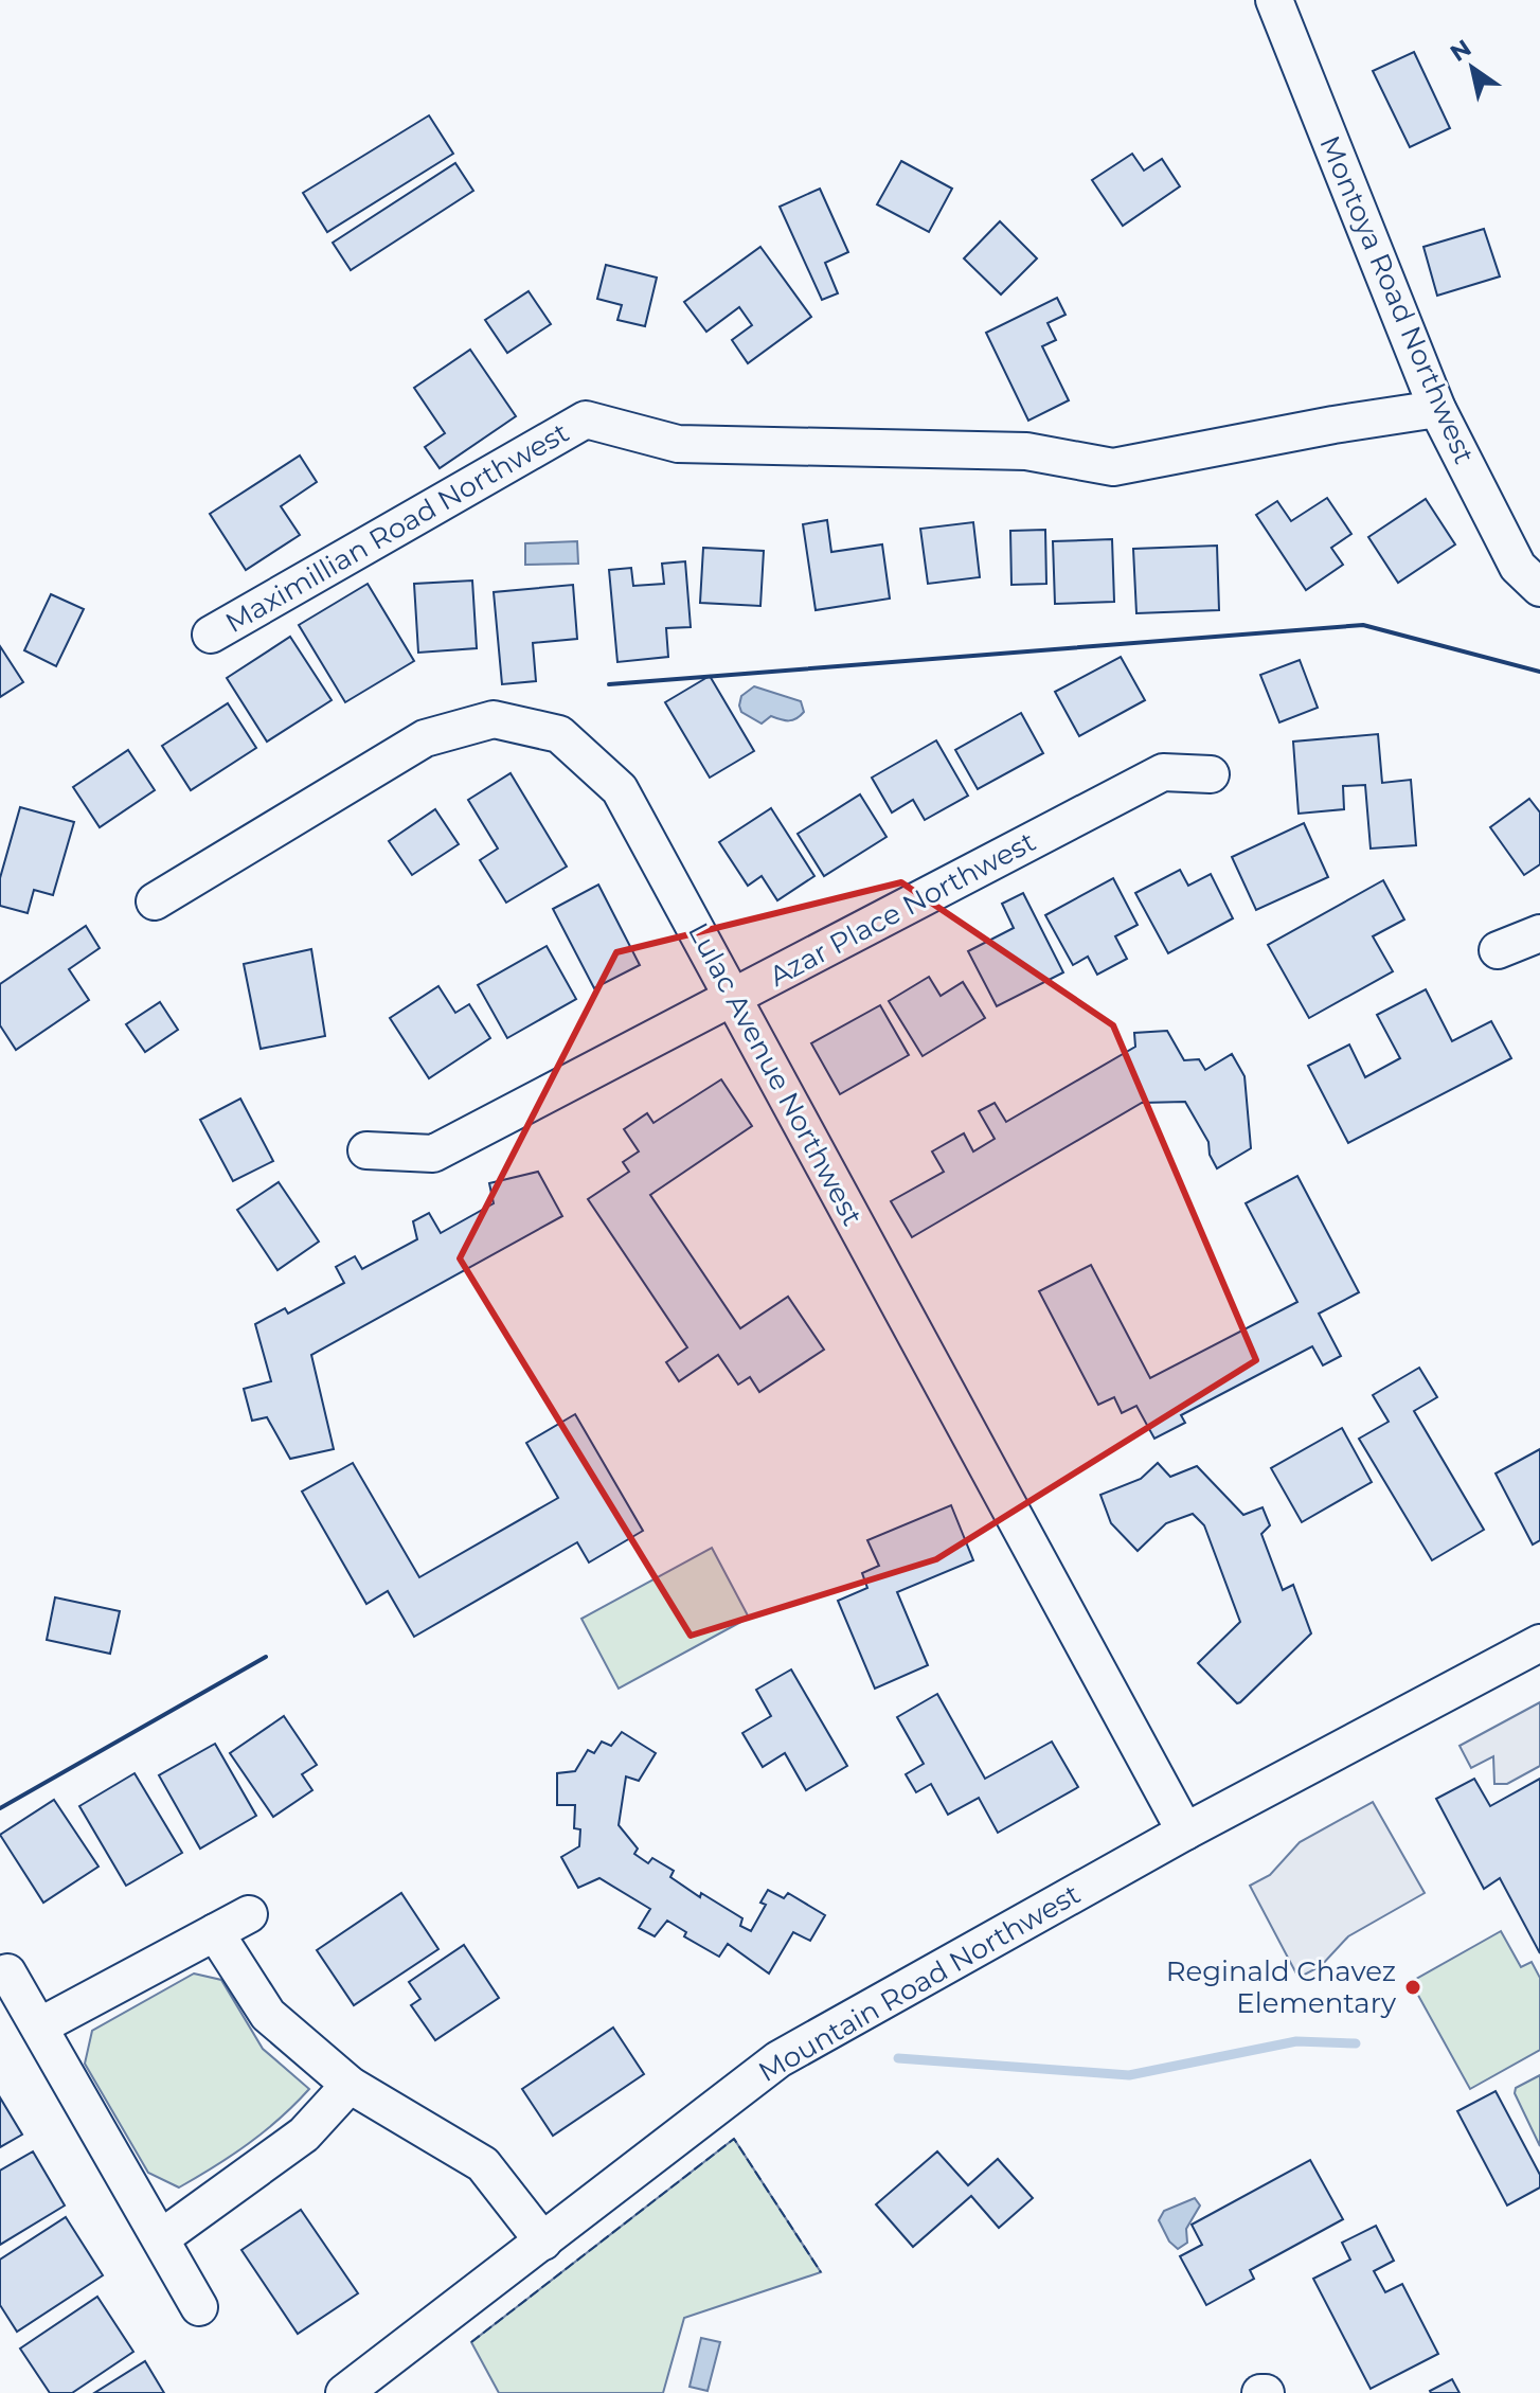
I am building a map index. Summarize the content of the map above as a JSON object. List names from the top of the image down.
{
  "streets": {
    "street": [
      "Montoya Road Northwest",
      "Maximillian Road Northwest",
      "Azar Place Northwest",
      "Lulac Avenue Northwest",
      "Mountain Road Northwest"
    ]
  },
  "crossings": [
    ["Montoya Road Northwest", "Maximillian Road Northwest"],
    ["Azar Place Northwest", "Lulac Avenue Northwest"],
    ["Lulac Avenue Northwest", "Mountain Road Northwest"]
  ],
  "places": ["Reginald Chavez Elementary"],
  "north": "top left"
}
